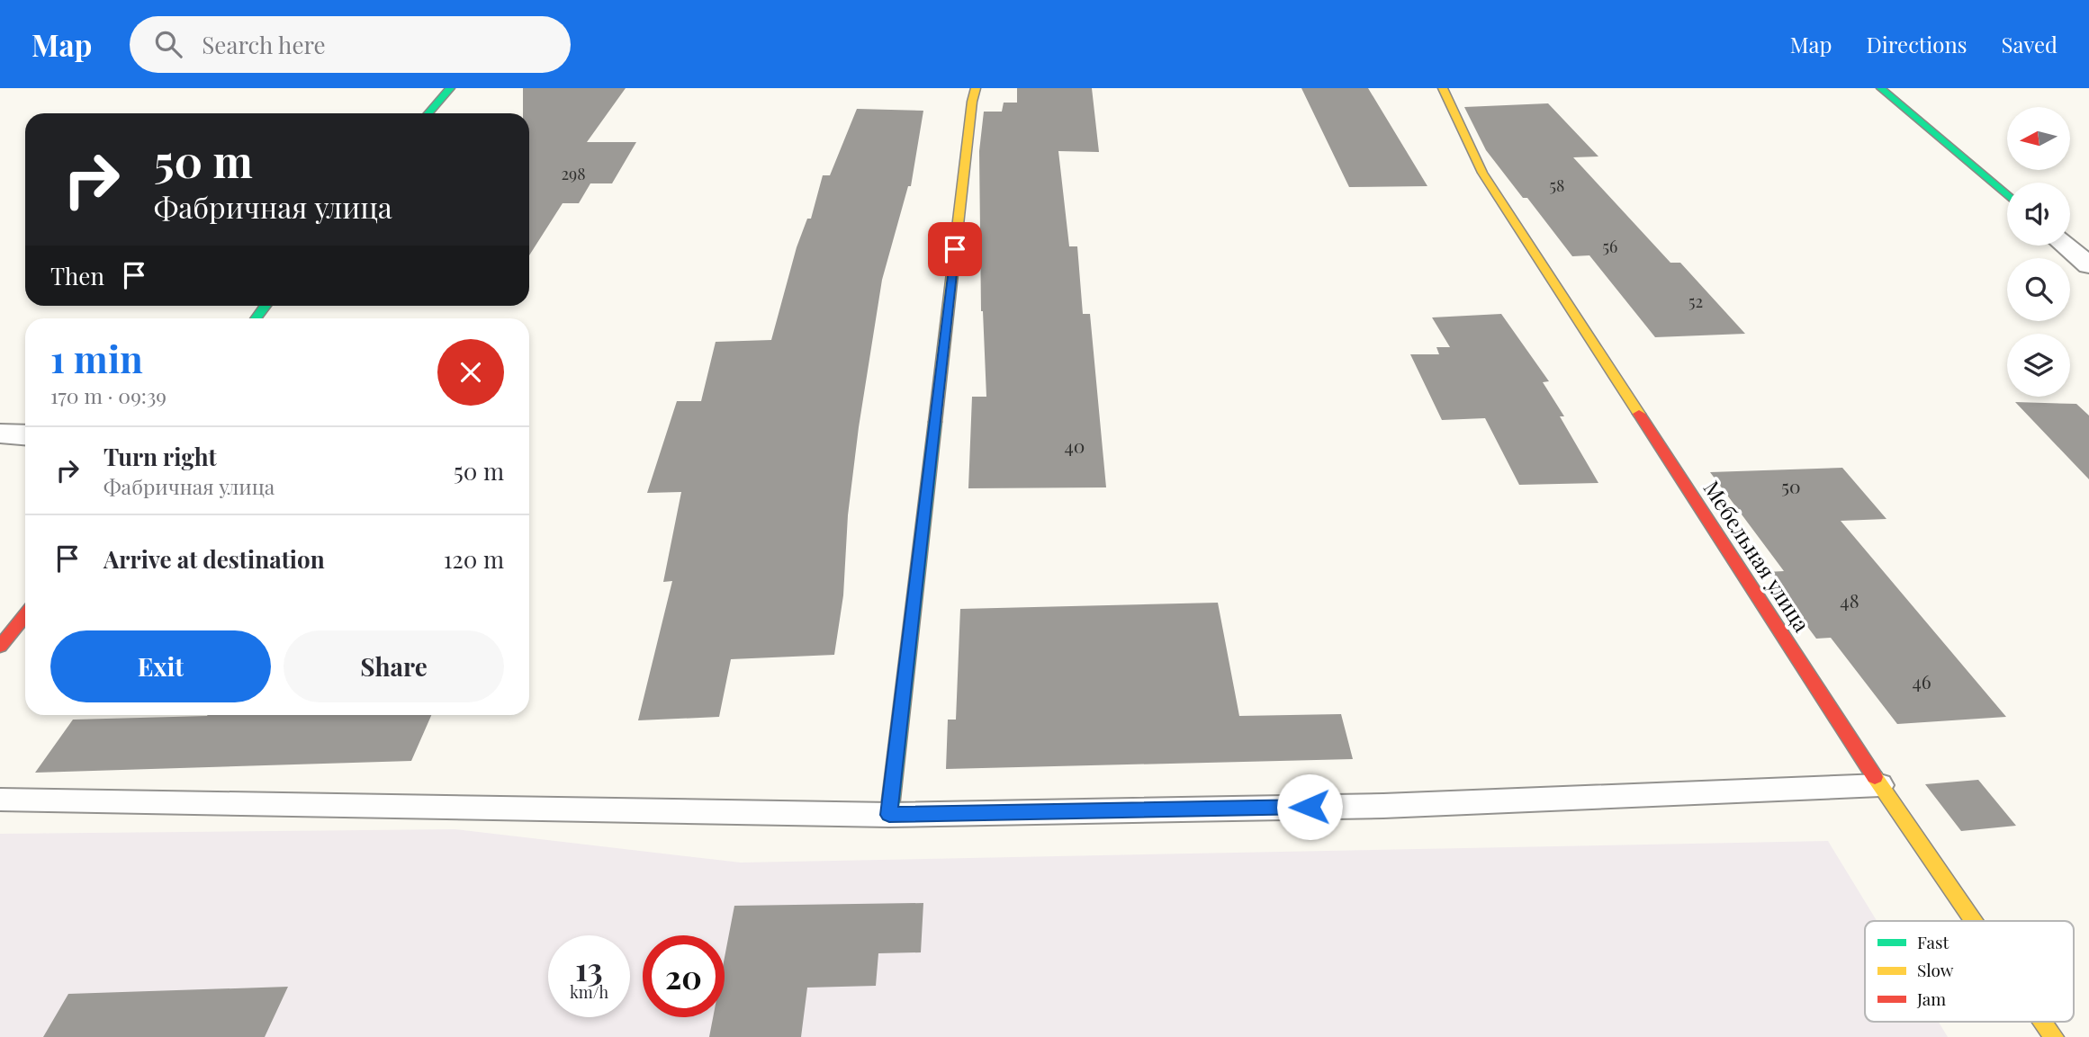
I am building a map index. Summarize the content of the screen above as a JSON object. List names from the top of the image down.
{
  "streets": {
    "street": ["Мебельная улица"]
  },
  "house_numbers": [
    "298",
    "58",
    "56",
    "52",
    "40",
    "50",
    "48",
    "46"
  ],
  "legend": ["Fast", "Slow", "Jam"],
  "north": "left",
  "page": {
    "header": "Map",
    "search": "Search here",
    "nav": ["Map", "Directions", "Saved"],
    "turn": ["50 m", "Фабричная улица"],
    "then": "Then",
    "heading": ["1 min", "170 m · 09:39"],
    "list": [
      {
        "name": "Turn right",
        "note": "Фабричная улица",
        "value": "50 m"
      },
      {
        "name": "Arrive at destination",
        "value": "120 m"
      }
    ],
    "buttons": ["Exit", "Share"],
    "speed": "13 km/h",
    "limit": "20"
  }
}
